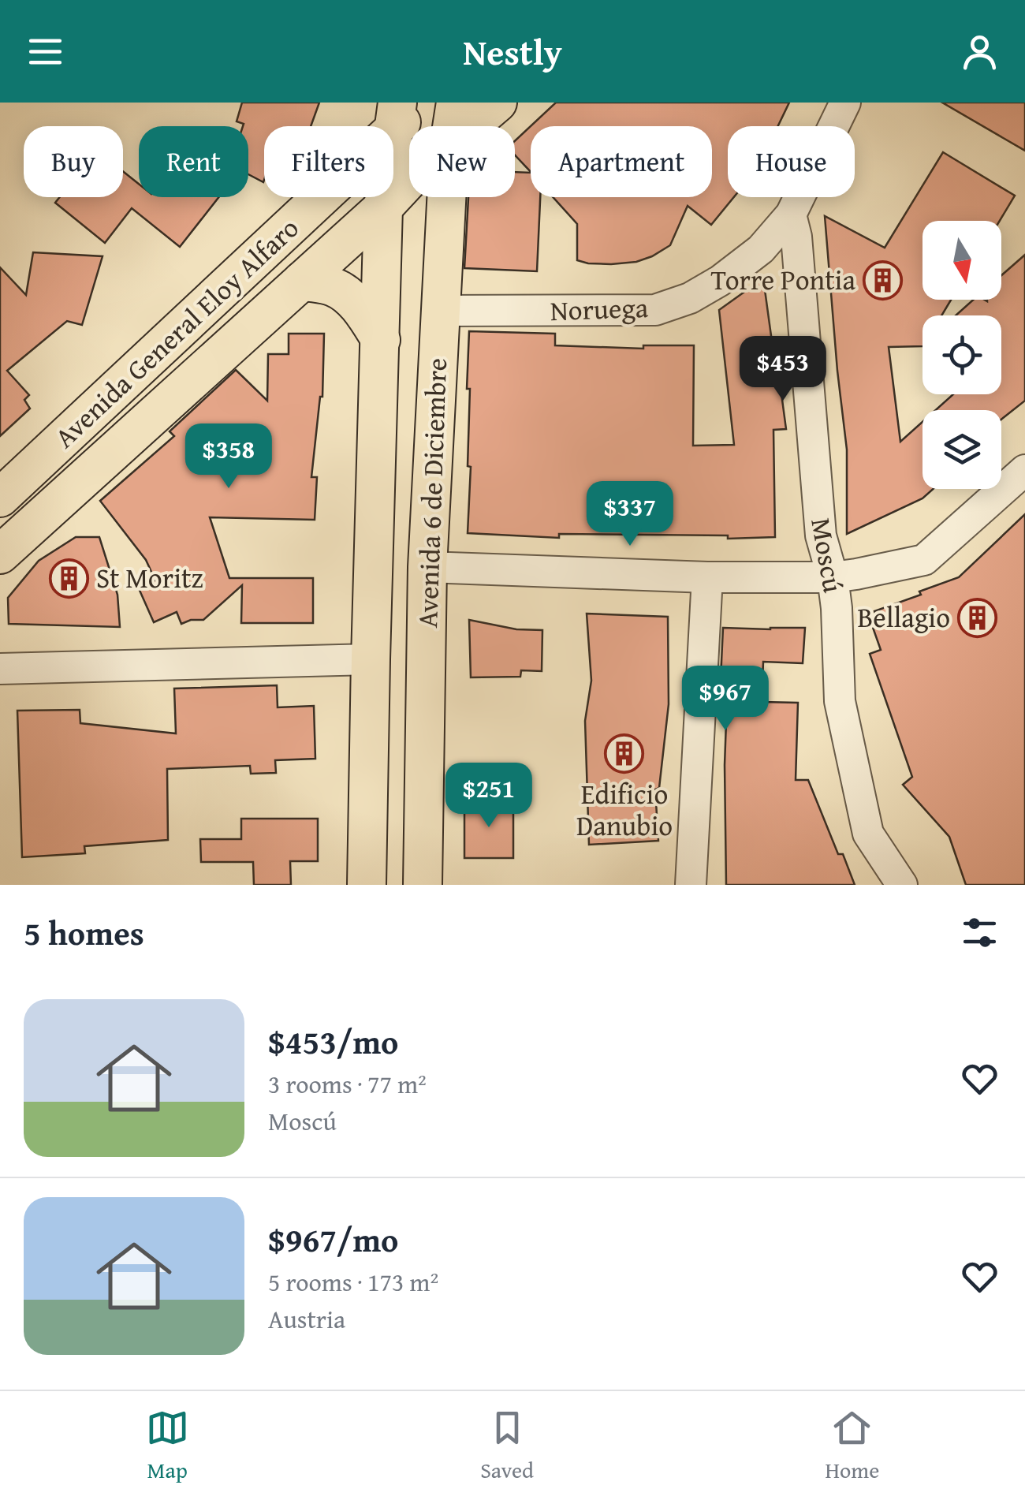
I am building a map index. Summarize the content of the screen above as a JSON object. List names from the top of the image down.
{
  "streets": {
    "main road": ["Avenida General Eloy Alfaro", "Avenida 6 de Diciembre"],
    "street": ["Noruega", "Moscú"]
  },
  "crossings": [
    ["Noruega", "Avenida 6 de Diciembre"],
    ["Noruega", "Moscú"],
    ["Avenida General Eloy Alfaro", "Avenida 6 de Diciembre"]
  ],
  "places": {
    "building": [
      "Torre Pontia",
      "St Moritz",
      "Bellagio",
      "Edificio Danubio"
    ]
  },
  "north": "bottom",
  "page": {
    "header": "Nestly",
    "chip": [
      "Buy",
      "Rent",
      "Filters",
      "New",
      "Apartment",
      "House"
    ],
    "price": [
      "$453",
      "$358",
      "$337",
      "$967",
      "$251"
    ],
    "heading": "5 homes",
    "list": [
      {
        "name": "$453/mo",
        "note": "3 rooms · 77 m² · Moscú"
      },
      {
        "name": "$967/mo",
        "note": "5 rooms · 173 m² · Austria"
      }
    ],
    "tabs": ["Map", "Saved", "Home"]
  }
}
